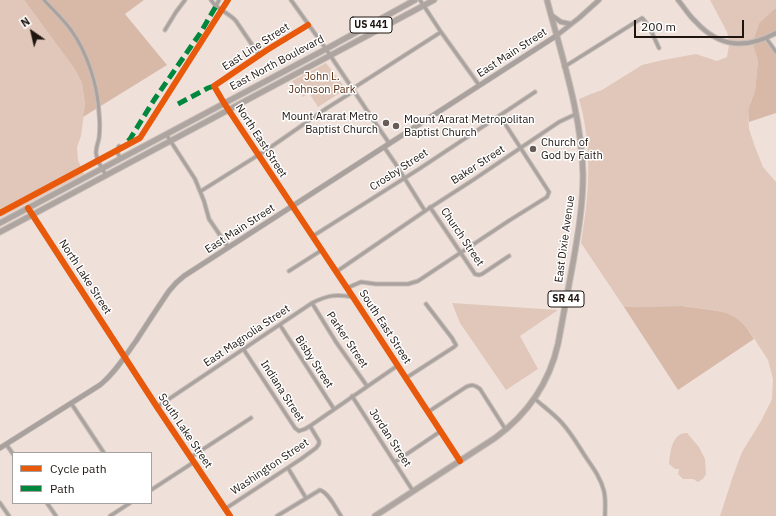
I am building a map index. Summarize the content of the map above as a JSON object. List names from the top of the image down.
{
  "streets": {
    "main road": [
      "US 441",
      "East Main Street",
      "East North Boulevard",
      "East Dixie Avenue",
      "SR 44"
    ],
    "street": [
      "East Line Street",
      "North East Street",
      "Baker Street",
      "Crosby Street",
      "Church Street",
      "North Lake Street",
      "South East Street",
      "East Magnolia Street",
      "Parker Street",
      "Bisby Street",
      "Indiana Street",
      "South Lake Street",
      "Jordan Street",
      "Washington Street"
    ]
  },
  "crossings": [
    ["East Line Street", "North East Street"],
    ["East Main Street", "North East Street"],
    ["East Main Street", "Church Street"],
    ["East Main Street", "East Dixie Avenue"],
    ["East Main Street", "North Lake Street"],
    ["East Main Street", "South East Street"],
    ["East Main Street", "South Lake Street"],
    ["East North Boulevard", "North East Street"],
    ["East North Boulevard", "North Lake Street"],
    ["North East Street", "South East Street"],
    ["Baker Street", "Church Street"],
    ["Baker Street", "East Dixie Avenue"],
    ["Crosby Street", "Church Street"],
    ["Crosby Street", "South East Street"],
    ["East Dixie Avenue", "South East Street"],
    ["East Dixie Avenue", "Jordan Street"],
    ["North Lake Street", "South Lake Street"],
    ["South East Street", "East Magnolia Street"],
    ["South East Street", "Washington Street"],
    ["East Magnolia Street", "Parker Street"],
    ["East Magnolia Street", "Bisby Street"],
    ["East Magnolia Street", "Indiana Street"],
    ["East Magnolia Street", "South Lake Street"],
    ["Parker Street", "Washington Street"],
    ["Bisby Street", "Washington Street"],
    ["Indiana Street", "Washington Street"],
    ["South Lake Street", "Washington Street"],
    ["Jordan Street", "Washington Street"]
  ],
  "parks": ["John L. Johnson Park"],
  "places": ["Mount Ararat Metro Baptist Church", "Mount Ararat Metropolitan Baptist Church", "Church of God by Faith"],
  "legend": ["Cycle path", "Path"],
  "scale_bar": "200 m",
  "north": "top left"
}
